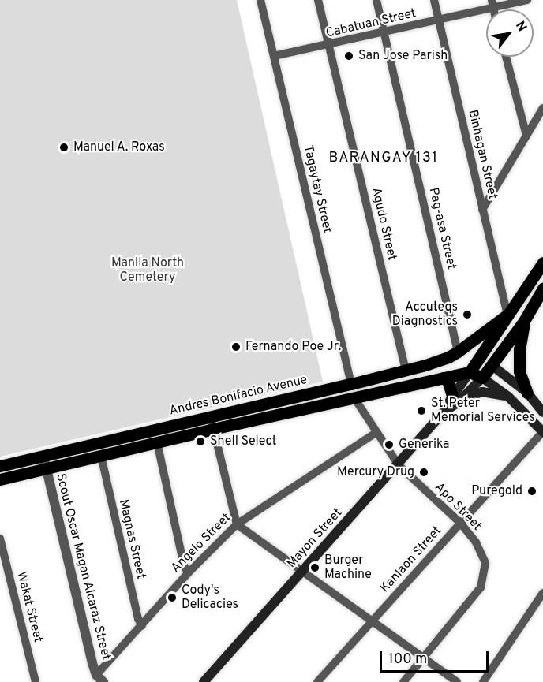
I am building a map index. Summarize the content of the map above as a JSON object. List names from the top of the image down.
{
  "streets": {
    "main road": ["Andres Bonifacio Avenue", "Mayon Street"],
    "street": [
      "Cabatuan Street",
      "Binhagan Street",
      "Tagaytay Street",
      "Agudo Street",
      "Pag-asa Street",
      "Apo Street",
      "Magnas Street",
      "Angelo Street",
      "Kanlaon Street",
      "Scout Oscar Magan Alcaraz Street",
      "Wakat Street"
    ]
  },
  "crossings": [
    ["Cabatuan Street", "Binhagan Street"],
    ["Cabatuan Street", "Tagaytay Street"],
    ["Cabatuan Street", "Agudo Street"],
    ["Cabatuan Street", "Pag-asa Street"],
    ["Binhagan Street", "Andres Bonifacio Avenue"],
    ["Tagaytay Street", "Andres Bonifacio Avenue"],
    ["Agudo Street", "Andres Bonifacio Avenue"],
    ["Pag-asa Street", "Andres Bonifacio Avenue"],
    ["Andres Bonifacio Avenue", "Apo Street"],
    ["Andres Bonifacio Avenue", "Mayon Street"],
    ["Andres Bonifacio Avenue", "Magnas Street"],
    ["Andres Bonifacio Avenue", "Scout Oscar Magan Alcaraz Street"],
    ["Apo Street", "Mayon Street"],
    ["Apo Street", "Angelo Street"],
    ["Apo Street", "Kanlaon Street"],
    ["Magnas Street", "Angelo Street"],
    ["Angelo Street", "Scout Oscar Magan Alcaraz Street"]
  ],
  "districts": ["BARANGAY 131"],
  "parks": ["Manila North Cemetery"],
  "places": [
    "San Jose Parish",
    "Manuel A. Roxas",
    "Accuteqs Diagnostics",
    "Fernando Poe Jr.",
    "St. Peter Memorial Services",
    "Shell Select",
    "Generika",
    "Mercury Drug",
    "Puregold",
    "Burger Machine",
    "Cody's Delicacies"
  ],
  "scale_bar": "100 m",
  "north": "top right"
}
